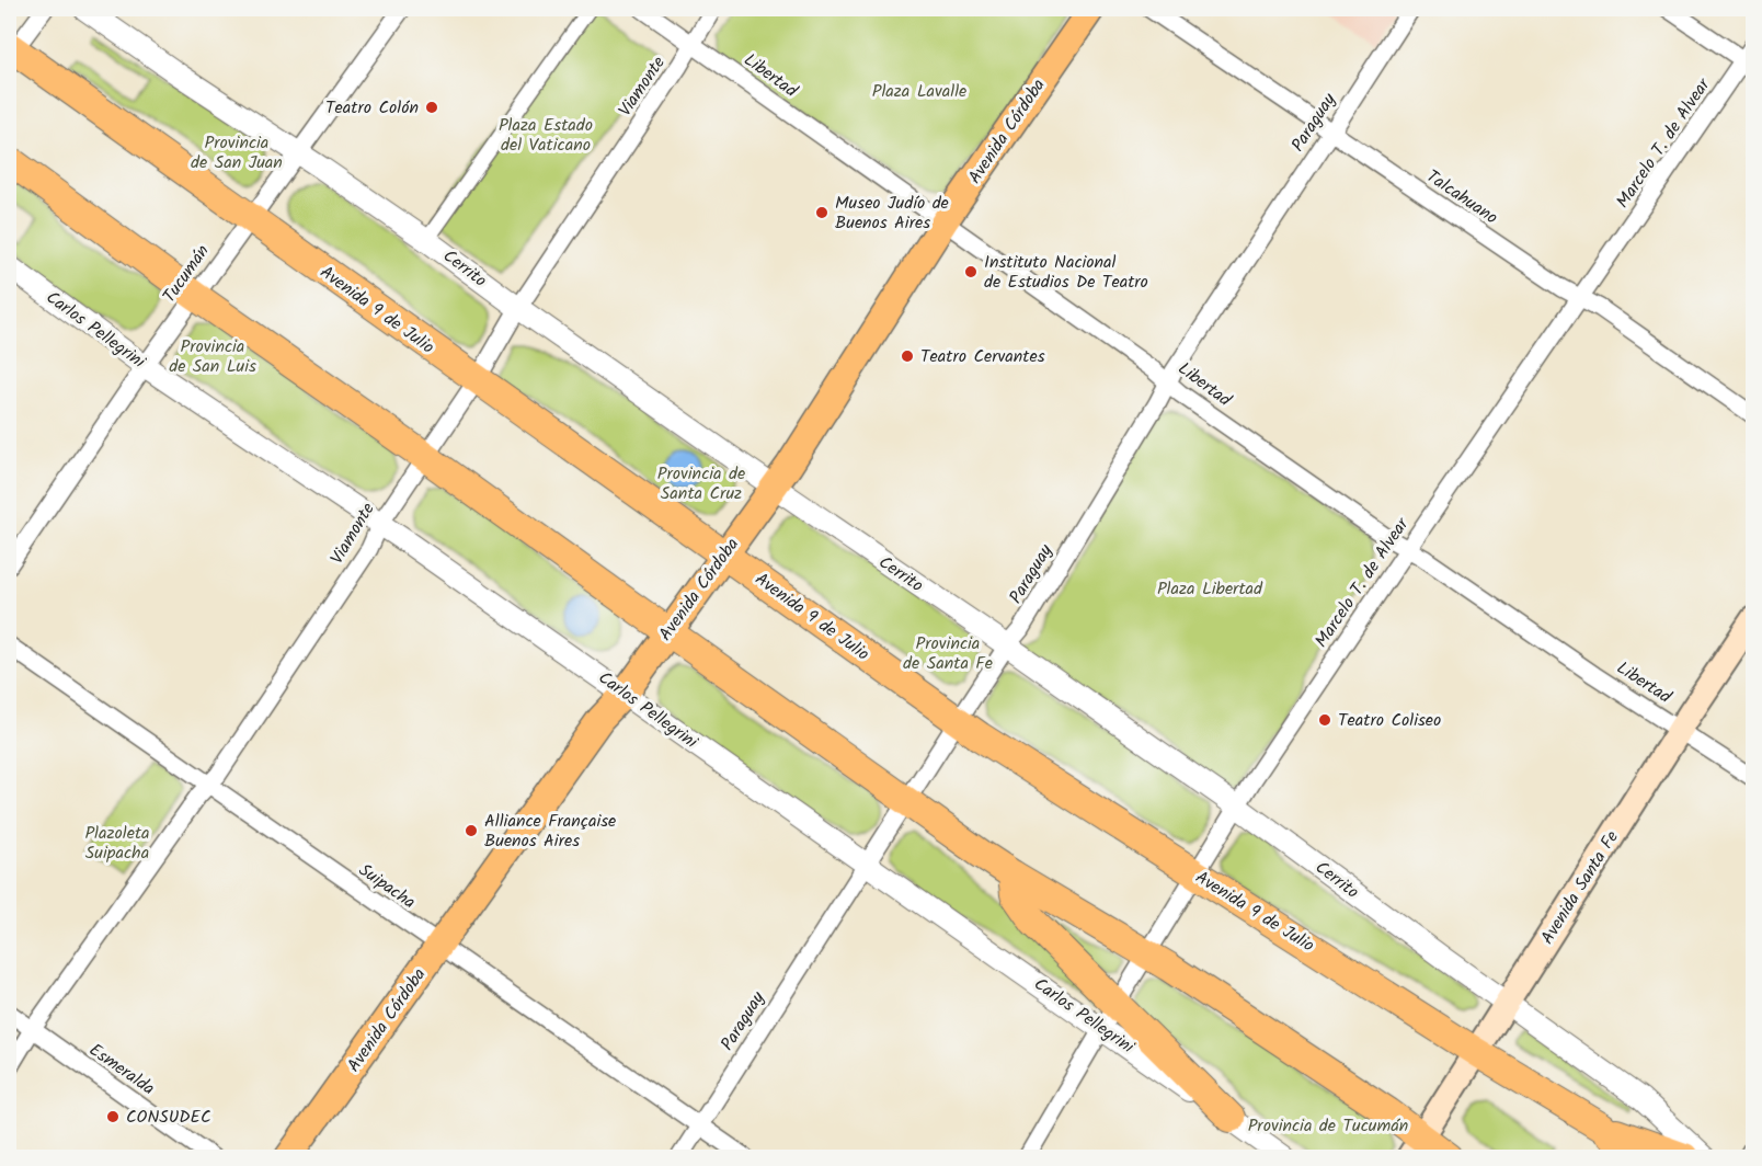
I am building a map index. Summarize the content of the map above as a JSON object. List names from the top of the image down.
{
  "streets": {
    "highway": ["Avenida 9 de Julio"],
    "main road": ["Avenida Córdoba", "Avenida Santa Fe"],
    "street": [
      "Libertad",
      "Viamonte",
      "Paraguay",
      "Marcelo T. de Alvear",
      "Talcahuano",
      "Cerrito",
      "Tucumán",
      "Carlos Pellegrini",
      "Suipacha",
      "Esmeralda"
    ]
  },
  "crossings": [
    ["Libertad", "Viamonte"],
    ["Libertad", "Paraguay"],
    ["Libertad", "Avenida Córdoba"],
    ["Libertad", "Marcelo T. de Alvear"],
    ["Libertad", "Avenida Santa Fe"],
    ["Viamonte", "Cerrito"],
    ["Viamonte", "Avenida 9 de Julio"],
    ["Viamonte", "Carlos Pellegrini"],
    ["Viamonte", "Suipacha"],
    ["Viamonte", "Esmeralda"],
    ["Paraguay", "Talcahuano"],
    ["Paraguay", "Cerrito"],
    ["Paraguay", "Avenida 9 de Julio"],
    ["Paraguay", "Carlos Pellegrini"],
    ["Paraguay", "Suipacha"],
    ["Avenida Córdoba", "Cerrito"],
    ["Avenida Córdoba", "Avenida 9 de Julio"],
    ["Avenida Córdoba", "Carlos Pellegrini"],
    ["Avenida Córdoba", "Suipacha"],
    ["Marcelo T. de Alvear", "Talcahuano"],
    ["Marcelo T. de Alvear", "Cerrito"],
    ["Marcelo T. de Alvear", "Avenida 9 de Julio"],
    ["Marcelo T. de Alvear", "Carlos Pellegrini"],
    ["Cerrito", "Tucumán"],
    ["Cerrito", "Avenida Santa Fe"],
    ["Tucumán", "Avenida 9 de Julio"],
    ["Tucumán", "Carlos Pellegrini"],
    ["Avenida 9 de Julio", "Avenida Santa Fe"]
  ],
  "parks": [
    "Plaza Lavalle",
    "Plaza Estado del Vaticano",
    "Provincia de San Juan",
    "Provincia de San Luis",
    "Provincia de Santa Cruz",
    "Plaza Libertad",
    "Provincia de Santa Fe",
    "Plazoleta Suipacha",
    "Provincia de Tucumán"
  ],
  "places": [
    "Teatro Colón",
    "Museo Judío de Buenos Aires",
    "Instituto Nacional de Estudios De Teatro",
    "Teatro Cervantes",
    "Teatro Coliseo",
    "Alliance Française Buenos Aires",
    "CONSUDEC"
  ]
}
